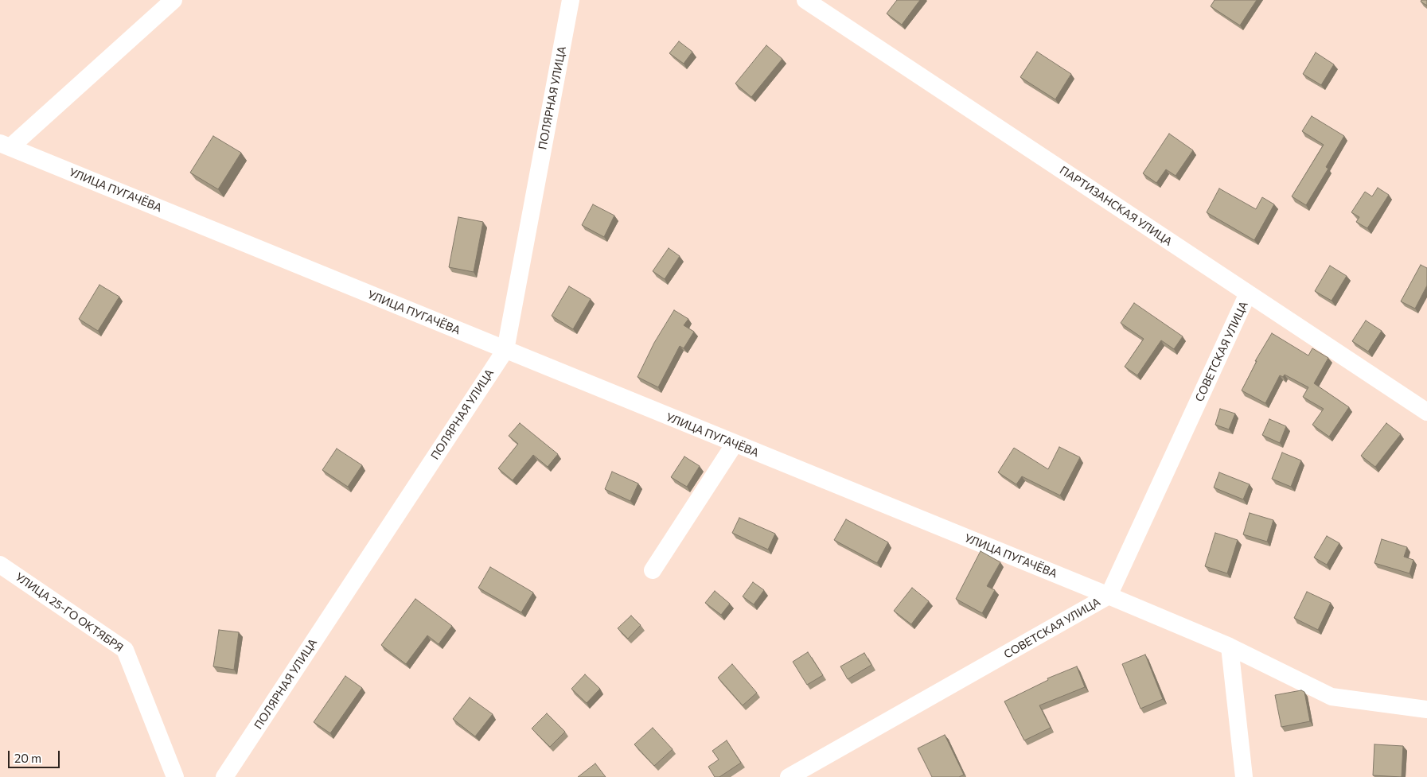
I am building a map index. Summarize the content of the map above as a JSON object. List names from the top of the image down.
{
  "streets": {
    "street": [
      "ПОЛЯРНАЯ УЛИЦА",
      "УЛИЦА ПУГАЧЁВА",
      "ПАРТИЗАНСКАЯ УЛИЦА",
      "СОВЕТСКАЯ УЛИЦА",
      "УЛИЦА 25-ГО ОКТЯБРЯ"
    ]
  },
  "crossings": [
    ["ПОЛЯРНАЯ УЛИЦА", "УЛИЦА ПУГАЧЁВА"],
    ["УЛИЦА ПУГАЧЁВА", "СОВЕТСКАЯ УЛИЦА"],
    ["ПАРТИЗАНСКАЯ УЛИЦА", "СОВЕТСКАЯ УЛИЦА"]
  ],
  "scale_bar": "20 m"
}
